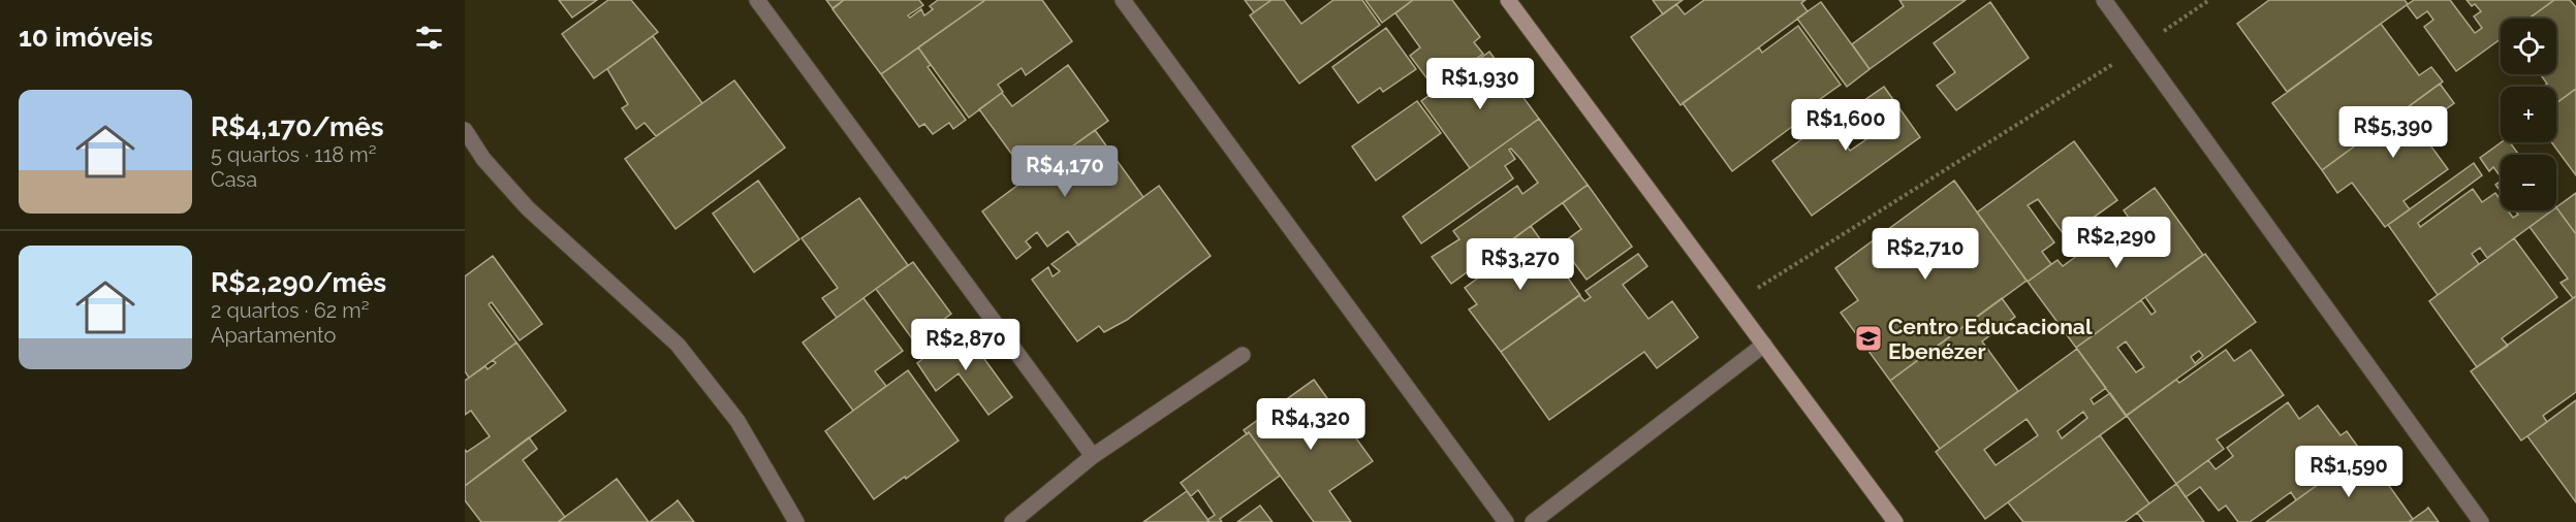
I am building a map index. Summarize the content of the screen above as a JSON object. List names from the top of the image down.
{
  "places": {
    "school or university": ["Centro Educacional Ebenézer"]
  },
  "page": {
    "heading": "10 imóveis",
    "map_buttons": ["+", "−"],
    "price": [
      "R$1,930",
      "R$1,600",
      "R$5,390",
      "R$4,170",
      "R$2,290",
      "R$2,710",
      "R$3,270",
      "R$2,870",
      "R$4,320",
      "R$1,590"
    ],
    "list": [
      {
        "name": "R$4,170/mês",
        "note": "5 quartos · 118 m² · Casa"
      },
      {
        "name": "R$2,290/mês",
        "note": "2 quartos · 62 m² · Apartamento"
      }
    ]
  }
}
